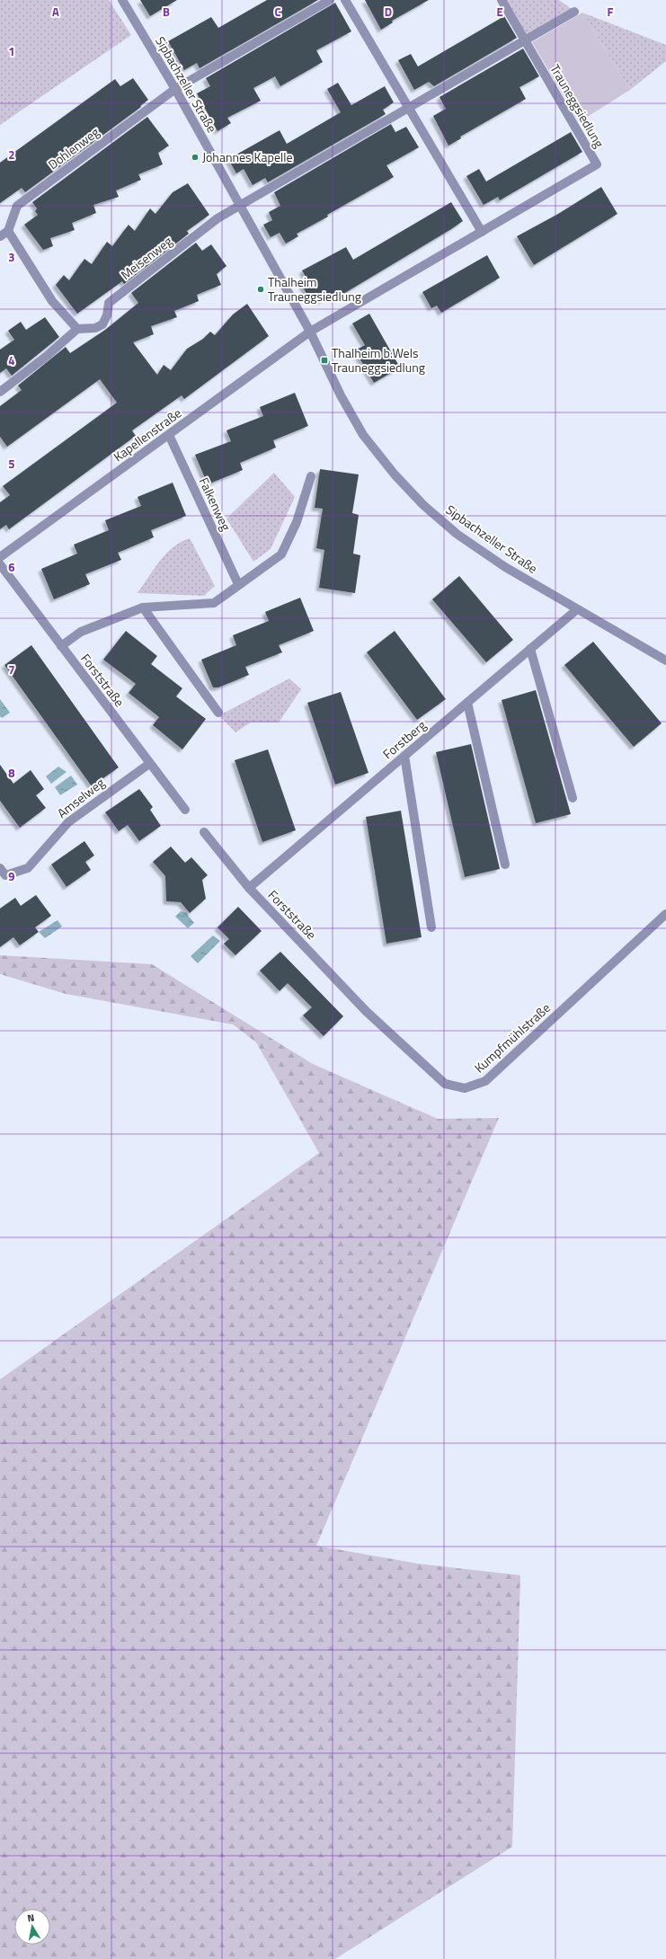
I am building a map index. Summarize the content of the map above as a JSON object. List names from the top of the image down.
{
  "streets": {
    "street": [
      "Sipbachzeller Straße",
      "Trauneggsiedlung",
      "Dohlenweg",
      "Meisenweg",
      "Kapellenstraße",
      "Falkenweg",
      "Forststraße",
      "Forstberg",
      "Amselweg",
      "Kumpfmühlstraße"
    ]
  },
  "crossings": [
    ["Sipbachzeller Straße", "Trauneggsiedlung"],
    ["Sipbachzeller Straße", "Dohlenweg"],
    ["Sipbachzeller Straße", "Meisenweg"],
    ["Sipbachzeller Straße", "Kapellenstraße"],
    ["Sipbachzeller Straße", "Forstberg"],
    ["Trauneggsiedlung", "Kapellenstraße"],
    ["Kapellenstraße", "Falkenweg"],
    ["Forststraße", "Forstberg"],
    ["Forststraße", "Amselweg"],
    ["Forststraße", "Kumpfmühlstraße"]
  ],
  "places": {
    "other": ["Johannes Kapelle", "Thalheim Trauneggsiedlung"],
    "transit": ["Thalheim b.Wels Trauneggsiedlung"]
  },
  "north": "top",
  "grid": {
    "columns": [
      "A",
      "B",
      "C",
      "D",
      "E",
      "F"
    ],
    "rows": [
      "1",
      "2",
      "3",
      "4",
      "5",
      "6",
      "7",
      "8",
      "9"
    ]
  }
}
